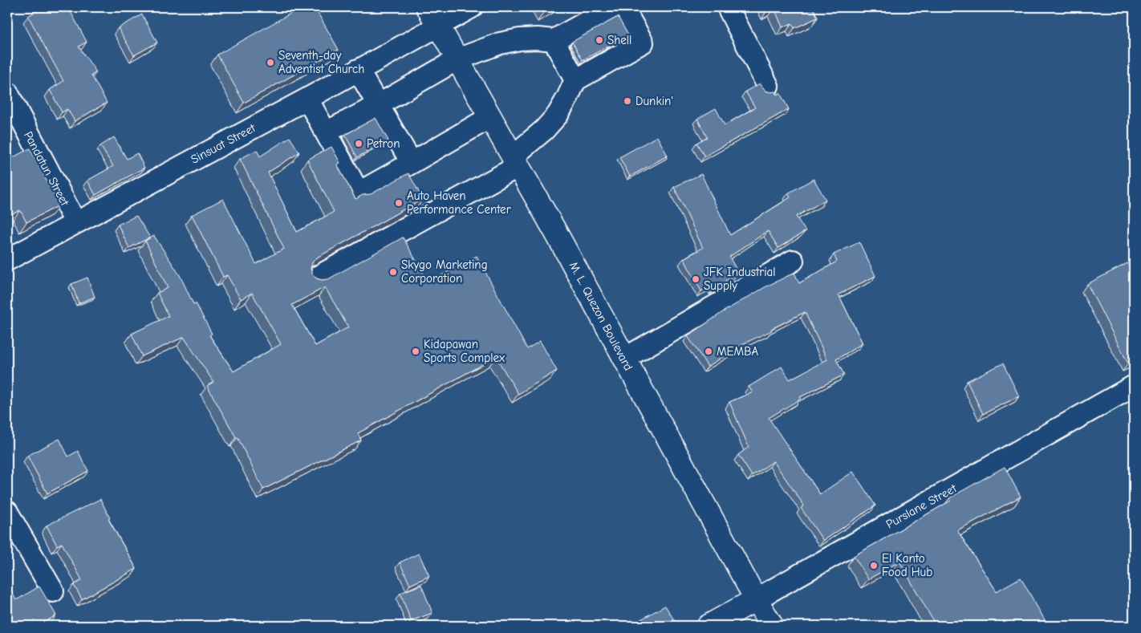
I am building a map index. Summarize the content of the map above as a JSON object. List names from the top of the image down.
{
  "streets": {
    "main road": ["M. L. Quezon Boulevard", "Purslane Street"],
    "street": ["Sinsuat Street", "Pandatun Street"]
  },
  "crossings": [
    ["Sinsuat Street", "Pandatun Street"],
    ["Sinsuat Street", "M. L. Quezon Boulevard"],
    ["M. L. Quezon Boulevard", "Purslane Street"]
  ],
  "places": [
    "Shell",
    "Seventh-day Adventist Church",
    "Dunkin'",
    "Petron",
    "Auto Haven Performance Center",
    "Skygo Marketing Corporation",
    "JFK Industrial Supply",
    "Kidapawan Sports Complex",
    "MEMBA",
    "El Kanto Food Hub"
  ]
}
